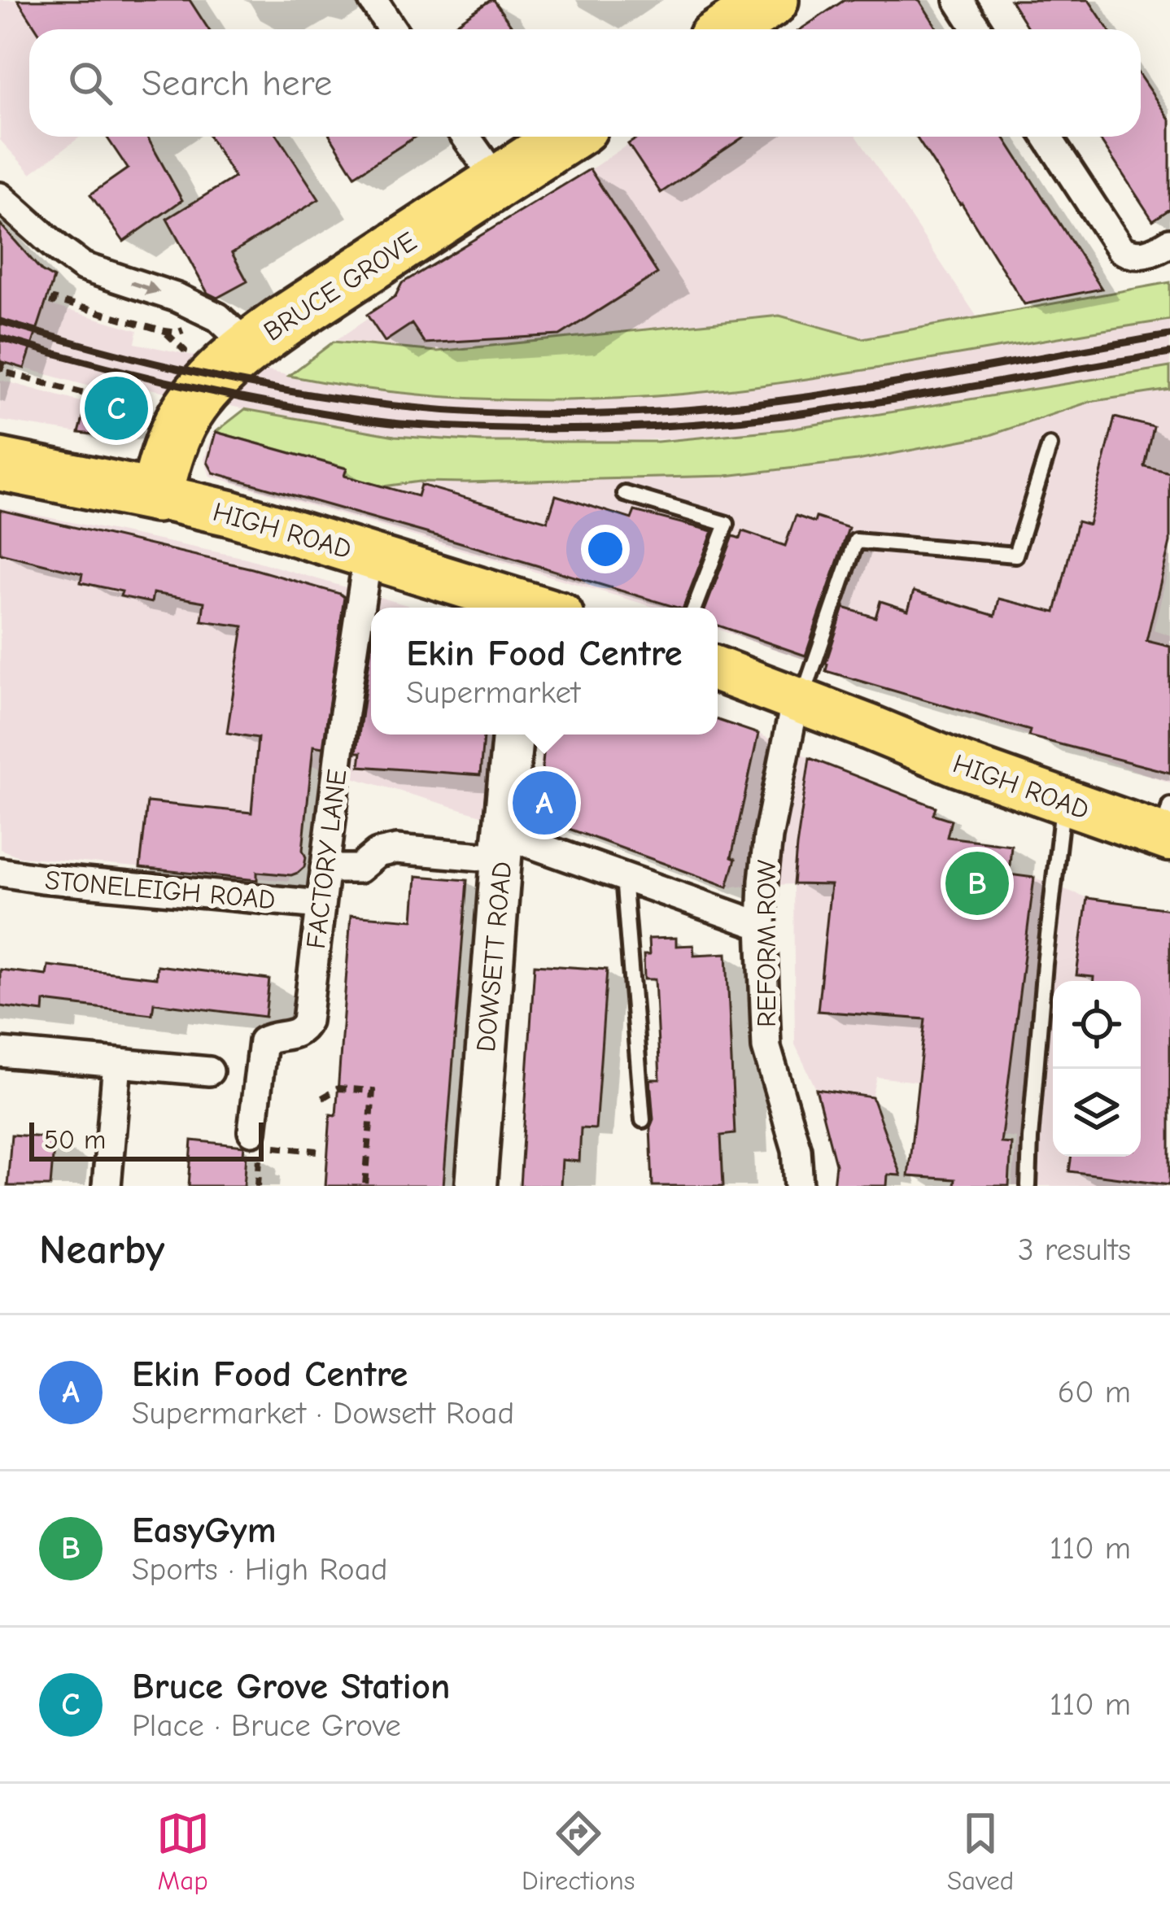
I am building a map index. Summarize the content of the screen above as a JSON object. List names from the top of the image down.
{
  "streets": {
    "highway": ["BRUCE GROVE", "HIGH ROAD"],
    "street": [
      "FACTORY LANE",
      "STONELEIGH ROAD",
      "REFORM ROW",
      "DOWSETT ROAD"
    ]
  },
  "crossings": [
    ["BRUCE GROVE", "HIGH ROAD"],
    ["HIGH ROAD", "FACTORY LANE"],
    ["HIGH ROAD", "REFORM ROW"],
    ["FACTORY LANE", "STONELEIGH ROAD"]
  ],
  "scale_bar": "50 m",
  "page": {
    "search": "Search here",
    "pins": ["C", "A", "B"],
    "popup": ["Ekin Food Centre", "Supermarket"],
    "scale": "50 m",
    "heading": ["Nearby", "3 results"],
    "list": [
      {
        "mark": "A",
        "name": "Ekin Food Centre",
        "note": "Supermarket · Dowsett Road",
        "value": "60 m"
      },
      {
        "mark": "B",
        "name": "EasyGym",
        "note": "Sports · High Road",
        "value": "110 m"
      },
      {
        "mark": "C",
        "name": "Bruce Grove Station",
        "note": "Place · Bruce Grove",
        "value": "110 m"
      }
    ],
    "nav": ["Map", "Directions", "Saved"]
  }
}
